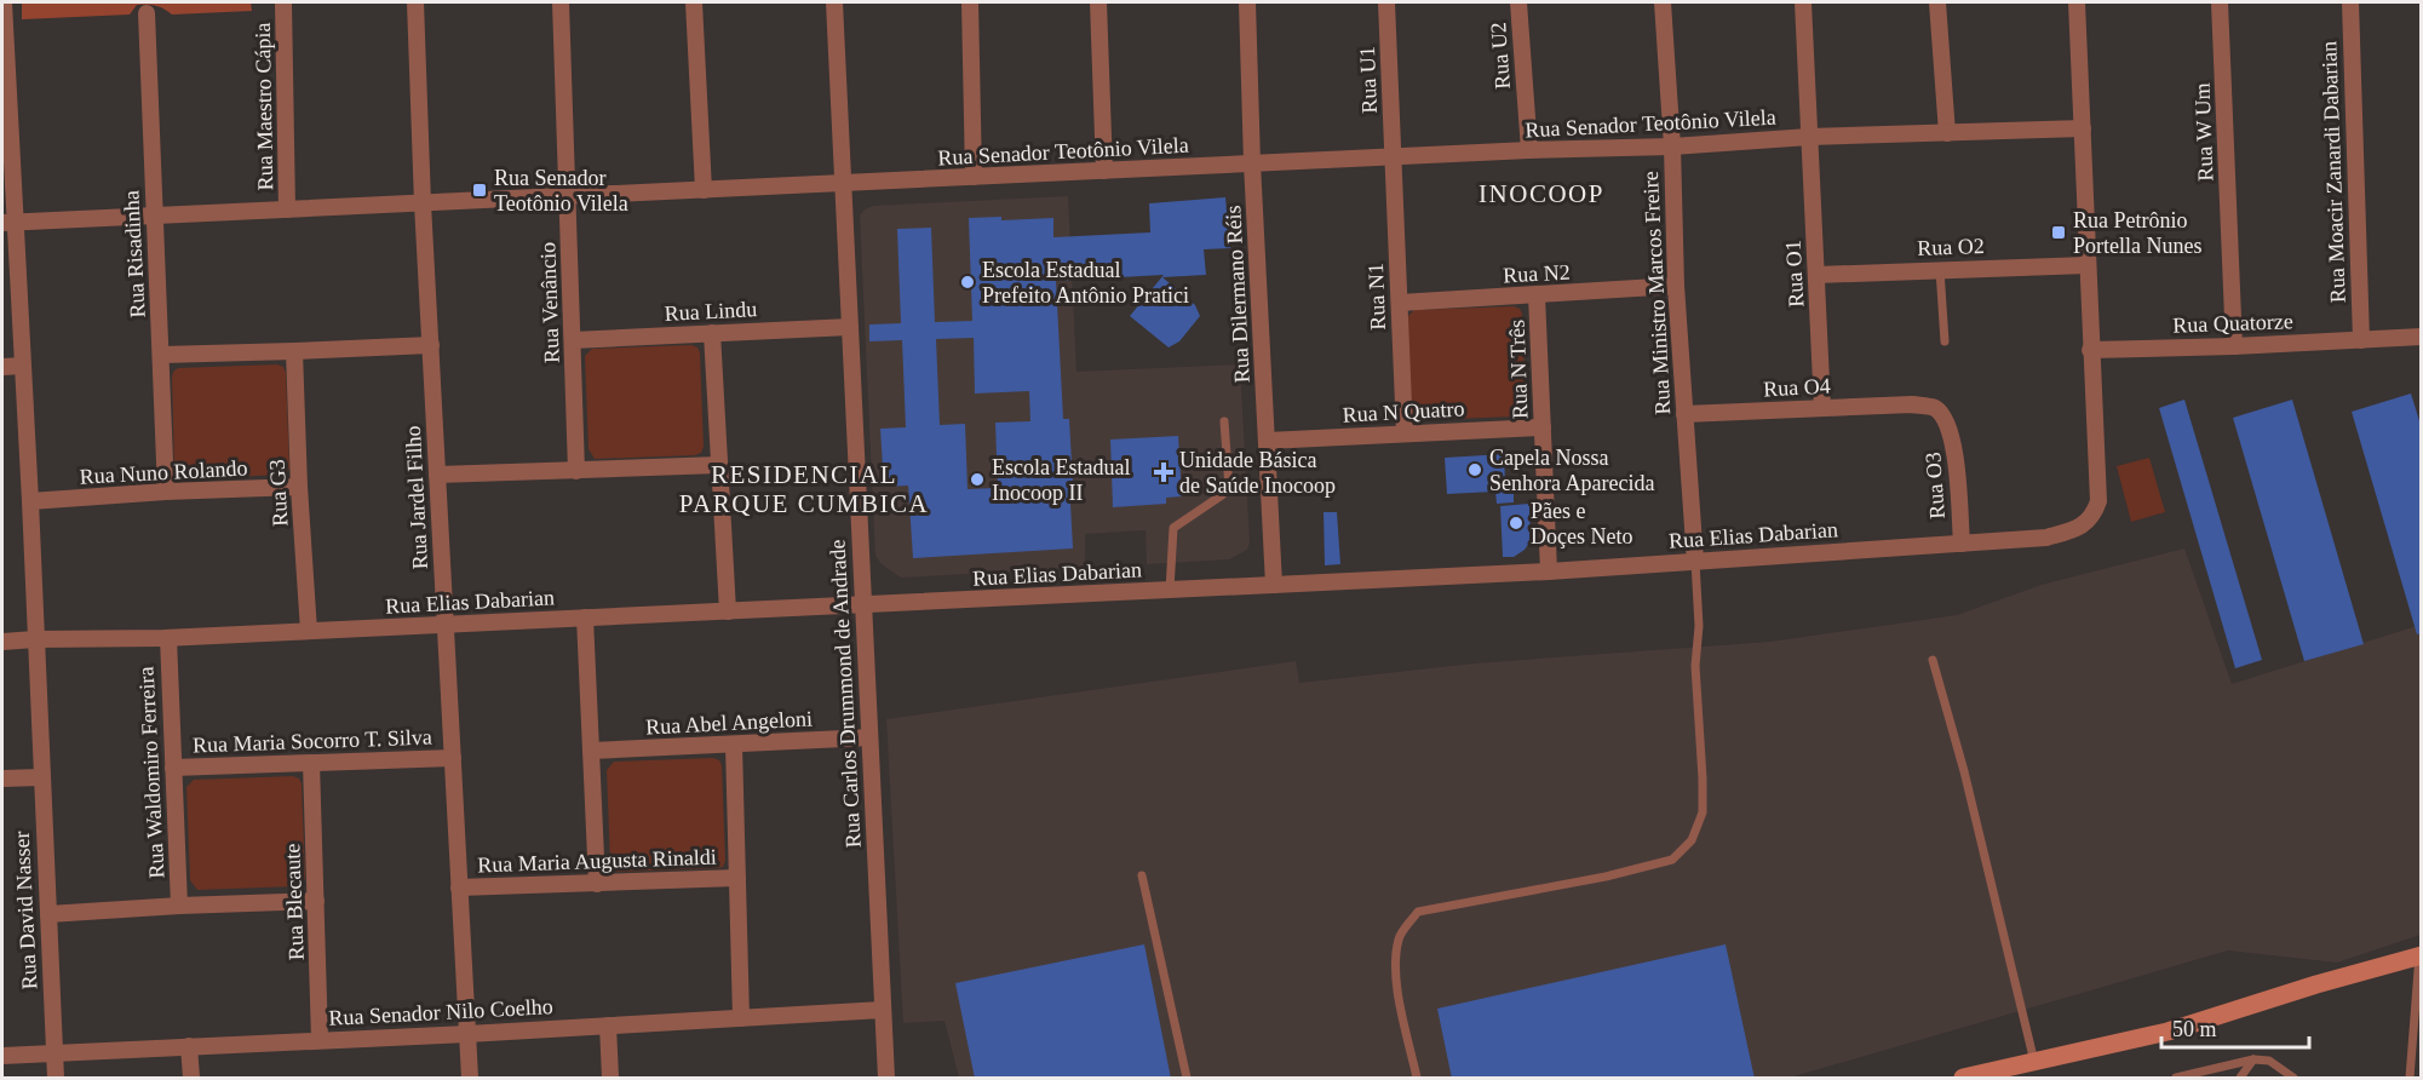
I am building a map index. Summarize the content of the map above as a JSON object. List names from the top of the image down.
{
  "streets": {
    "street": [
      "Rua U2",
      "Rua U1",
      "Rua Maestro Cápia",
      "Rua Senador Teotônio Vilela",
      "Rua W Um",
      "Rua Moacir Zanardi Dabarian",
      "Rua O2",
      "Rua Risadinha",
      "Rua N2",
      "Rua O1",
      "Rua Ministro Marcos Freire",
      "Rua Dilermano Réis",
      "Rua N1",
      "Rua Venâncio",
      "Rua Lindu",
      "Rua Quatorze",
      "Rua N Três",
      "Rua O4",
      "Rua N Quatro",
      "Rua Nuno Rolando",
      "Rua O3",
      "Rua G3",
      "Rua Jardel Filho",
      "Rua Elias Dabarian",
      "Rua Carlos Drummond de Andrade",
      "Rua Abel Angeloni",
      "Rua Maria Socorro T. Silva",
      "Rua Waldomiro Ferreira",
      "Rua Maria Augusta Rinaldi",
      "Rua Blecaute",
      "Rua David Nasser",
      "Rua Senador Nilo Coelho"
    ]
  },
  "crossings": [
    ["Rua U2", "Rua Senador Teotônio Vilela"],
    ["Rua U1", "Rua Senador Teotônio Vilela"],
    ["Rua U1", "Rua N1"],
    ["Rua Maestro Cápia", "Rua Senador Teotônio Vilela"],
    ["Rua Senador Teotônio Vilela", "Rua Risadinha"],
    ["Rua Senador Teotônio Vilela", "Rua O1"],
    ["Rua Senador Teotônio Vilela", "Rua Ministro Marcos Freire"],
    ["Rua Senador Teotônio Vilela", "Rua Dilermano Réis"],
    ["Rua Senador Teotônio Vilela", "Rua N1"],
    ["Rua Senador Teotônio Vilela", "Rua Venâncio"],
    ["Rua Senador Teotônio Vilela", "Rua Jardel Filho"],
    ["Rua Senador Teotônio Vilela", "Rua Carlos Drummond de Andrade"],
    ["Rua Senador Teotônio Vilela", "Rua David Nasser"],
    ["Rua W Um", "Rua Quatorze"],
    ["Rua Moacir Zanardi Dabarian", "Rua Quatorze"],
    ["Rua O2", "Rua O1"],
    ["Rua Risadinha", "Rua Nuno Rolando"],
    ["Rua N2", "Rua Ministro Marcos Freire"],
    ["Rua N2", "Rua N1"],
    ["Rua N2", "Rua N Três"],
    ["Rua O1", "Rua O4"],
    ["Rua Ministro Marcos Freire", "Rua O4"],
    ["Rua Ministro Marcos Freire", "Rua Elias Dabarian"],
    ["Rua Dilermano Réis", "Rua N Quatro"],
    ["Rua Dilermano Réis", "Rua Elias Dabarian"],
    ["Rua N1", "Rua N Quatro"],
    ["Rua Venâncio", "Rua Lindu"],
    ["Rua Lindu", "Rua Carlos Drummond de Andrade"],
    ["Rua Quatorze", "Rua Elias Dabarian"],
    ["Rua N Três", "Rua N Quatro"],
    ["Rua N Três", "Rua Elias Dabarian"],
    ["Rua O4", "Rua O3"],
    ["Rua Nuno Rolando", "Rua G3"],
    ["Rua Nuno Rolando", "Rua David Nasser"],
    ["Rua O3", "Rua Elias Dabarian"],
    ["Rua G3", "Rua Elias Dabarian"],
    ["Rua Jardel Filho", "Rua Elias Dabarian"],
    ["Rua Jardel Filho", "Rua Maria Socorro T. Silva"],
    ["Rua Jardel Filho", "Rua Maria Augusta Rinaldi"],
    ["Rua Jardel Filho", "Rua Senador Nilo Coelho"],
    ["Rua Elias Dabarian", "Rua Carlos Drummond de Andrade"],
    ["Rua Elias Dabarian", "Rua Waldomiro Ferreira"],
    ["Rua Elias Dabarian", "Rua David Nasser"],
    ["Rua Carlos Drummond de Andrade", "Rua Abel Angeloni"],
    ["Rua Carlos Drummond de Andrade", "Rua Senador Nilo Coelho"],
    ["Rua Maria Socorro T. Silva", "Rua Waldomiro Ferreira"],
    ["Rua Maria Socorro T. Silva", "Rua Blecaute"],
    ["Rua Blecaute", "Rua Senador Nilo Coelho"],
    ["Rua David Nasser", "Rua Senador Nilo Coelho"]
  ],
  "districts": ["INOCOOP", "RESIDENCIAL PARQUE CUMBICA"],
  "places": {
    "transit": ["Rua Senador Teotônio Vilela", "Rua Petrônio Portella Nunes"],
    "other": [
      "Escola Estadual Prefeito Antônio Pratici",
      "Capela Nossa Senhora Aparecida",
      "Escola Estadual Inocoop II",
      "Pães e Doçes Neto"
    ],
    "health": ["Unidade Básica de Saúde Inocoop"]
  },
  "scale_bar": "50 m"
}
